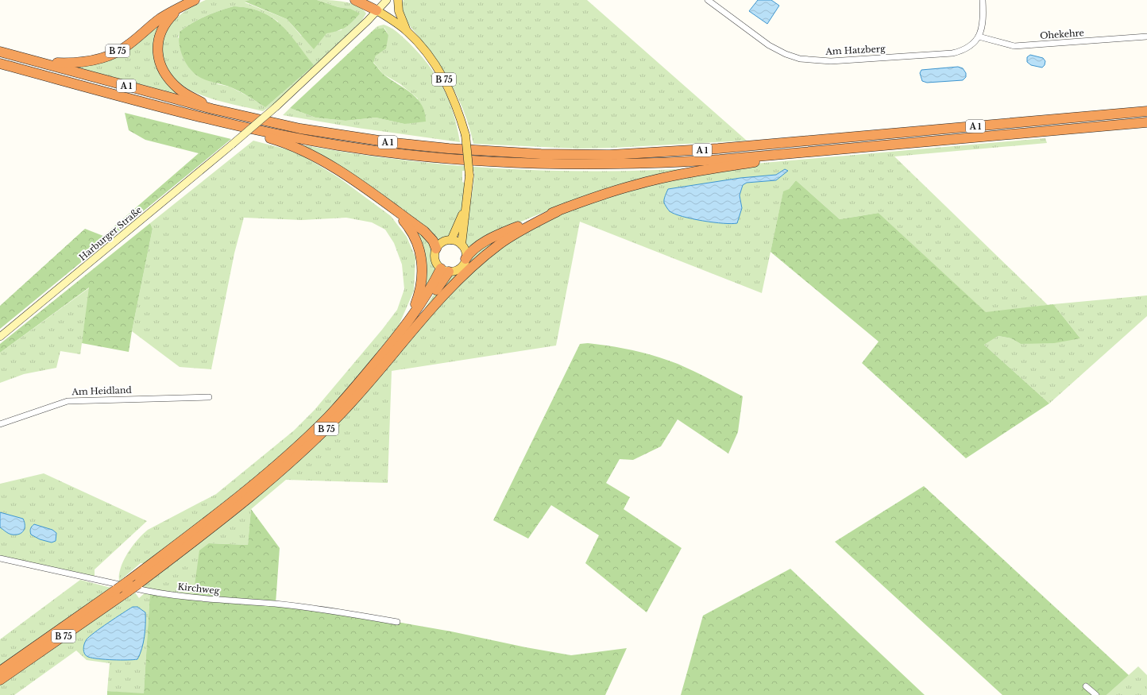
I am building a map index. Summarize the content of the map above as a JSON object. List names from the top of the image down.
{
  "streets": {
    "highway": ["B 75", "A 1"],
    "street": [
      "Ohekehre",
      "Am Hatzberg",
      "Harburger Straße",
      "Am Heidland",
      "Kirchweg"
    ]
  },
  "crossings": [
    ["Ohekehre", "Am Hatzberg"],
    ["B 75", "A 1"],
    ["B 75", "Harburger Straße"]
  ]
}
